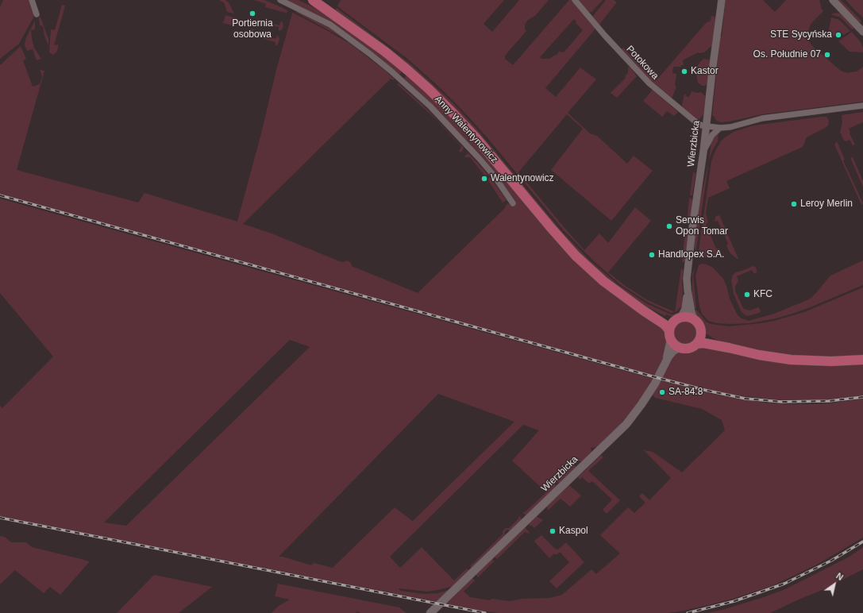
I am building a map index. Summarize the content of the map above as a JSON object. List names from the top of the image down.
{
  "streets": {
    "main road": ["Anny Walentynowicz", "Wierzbicka"],
    "street": ["Potokowa"]
  },
  "crossings": [
    ["Potokowa", "Wierzbicka"],
    ["Anny Walentynowicz", "Wierzbicka"]
  ],
  "places": [
    "Portiernia osobowa",
    "STE Sycyńska",
    "Os. Południe 07",
    "Kastor",
    "Walentynowicz",
    "Leroy Merlin",
    "Serwis Opon Tomar",
    "Handlopex S.A.",
    "KFC",
    "SA-84.8",
    "Kaspol"
  ],
  "north": "top right"
}
